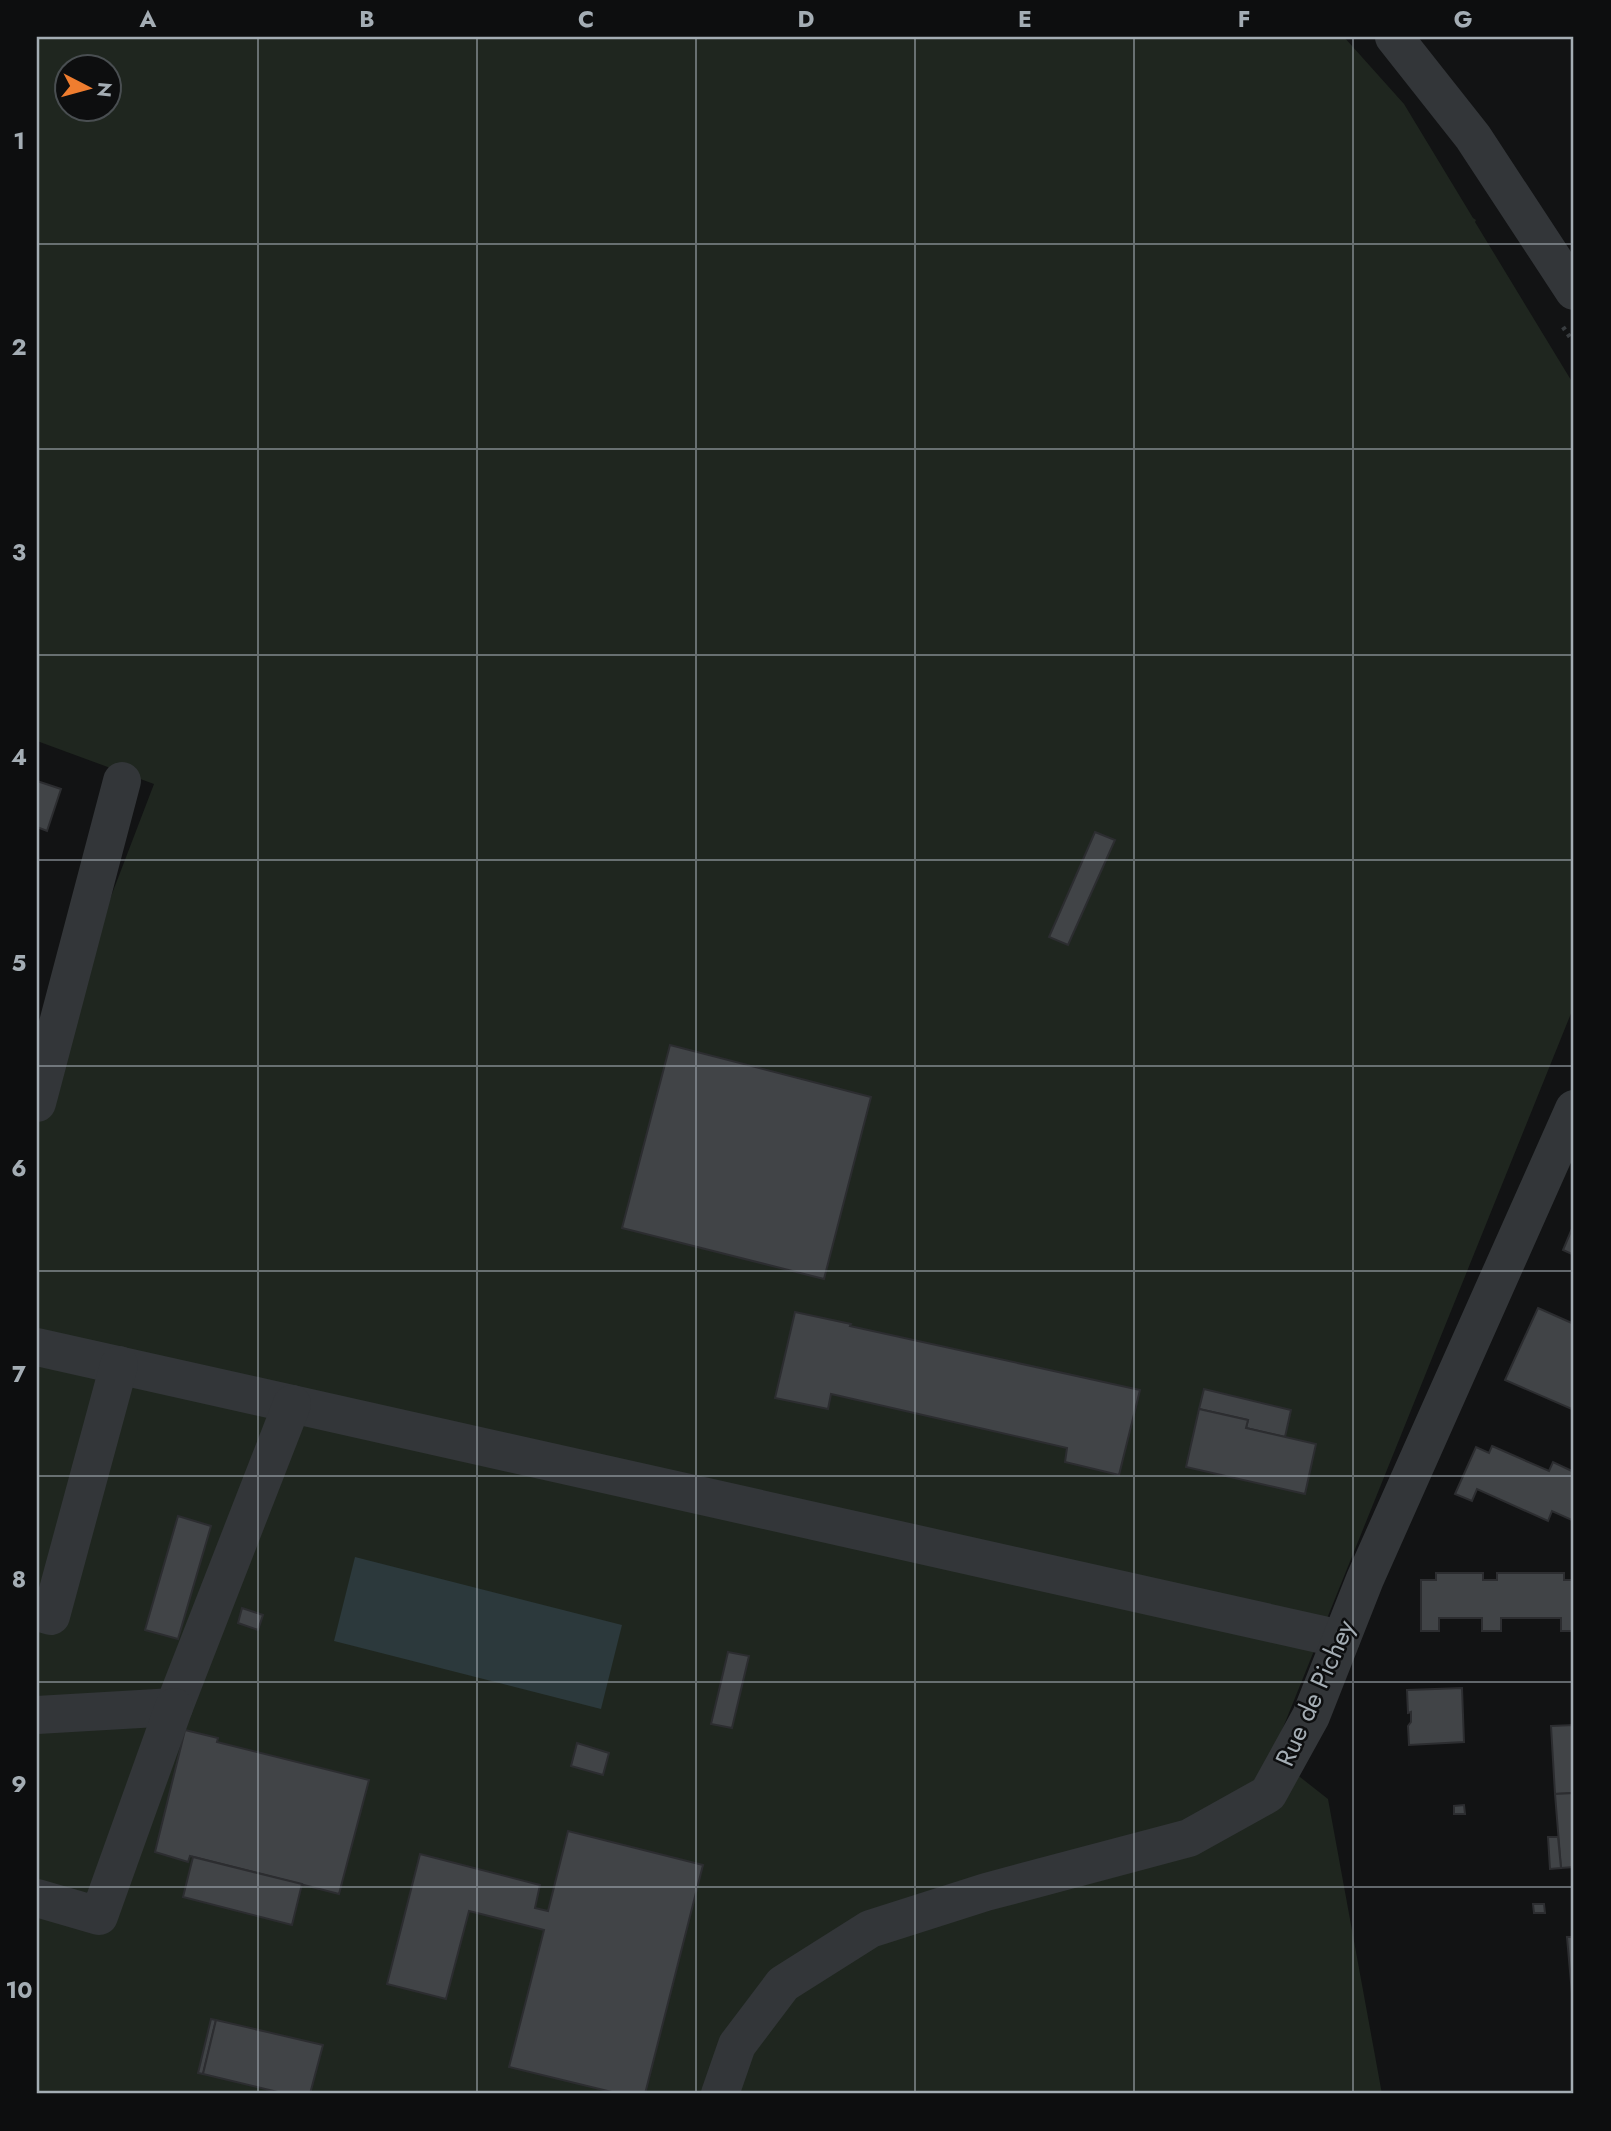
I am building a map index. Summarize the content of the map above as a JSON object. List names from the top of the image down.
{
  "streets": {
    "street": ["Rue de Pichey"]
  },
  "north": "right",
  "grid": {
    "columns": [
      "A",
      "B",
      "C",
      "D",
      "E",
      "F",
      "G"
    ],
    "rows": [
      "1",
      "2",
      "3",
      "4",
      "5",
      "6",
      "7",
      "8",
      "9",
      "10"
    ]
  }
}
